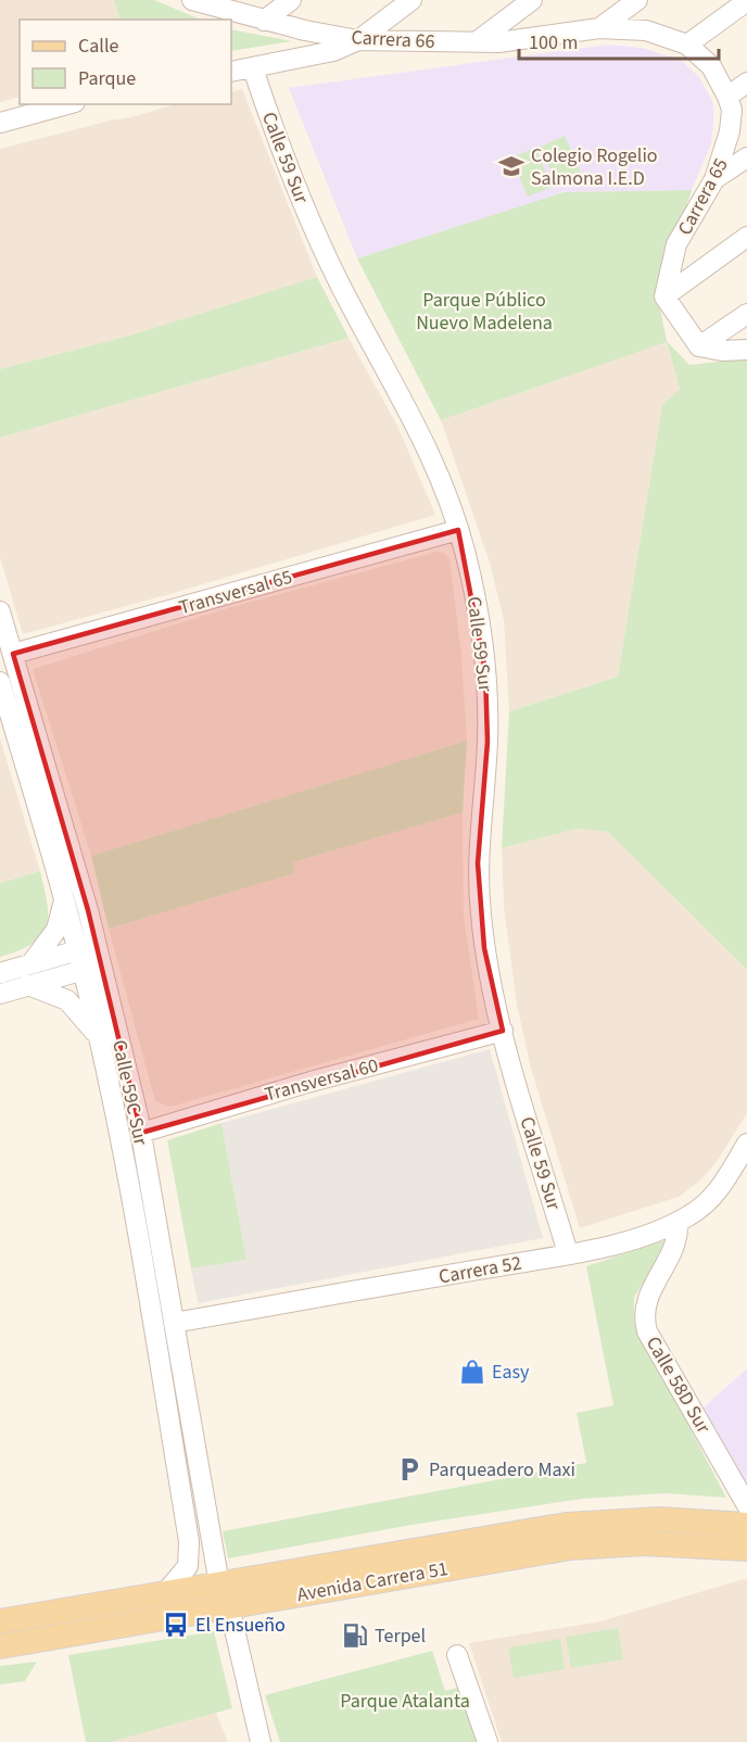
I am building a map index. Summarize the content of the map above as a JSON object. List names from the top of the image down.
{
  "streets": {
    "main road": ["Avenida Carrera 51"],
    "street": [
      "Carrera 66",
      "Calle 59 Sur",
      "Carrera 65",
      "Transversal 65",
      "Transversal 60",
      "Calle 59C Sur",
      "Carrera 52",
      "Calle 58D Sur"
    ]
  },
  "crossings": [
    ["Carrera 66", "Carrera 65"],
    ["Calle 59 Sur", "Transversal 65"],
    ["Calle 59 Sur", "Transversal 60"],
    ["Calle 59 Sur", "Carrera 52"],
    ["Transversal 65", "Calle 59C Sur"],
    ["Transversal 60", "Calle 59C Sur"],
    ["Calle 59C Sur", "Carrera 52"],
    ["Calle 59C Sur", "Avenida Carrera 51"],
    ["Carrera 52", "Calle 58D Sur"]
  ],
  "parks": ["Parque Público Nuevo Madelena", "Parque Atalanta"],
  "places": {
    "school or university": ["Colegio Rogelio Salmona I.E.D"],
    "shop": ["Easy"],
    "parking": ["Parqueadero Maxi"],
    "bus stop": ["El Ensueño"],
    "fuel station": ["Terpel"]
  },
  "legend": ["Calle", "Parque"],
  "scale_bar": "100 m"
}
